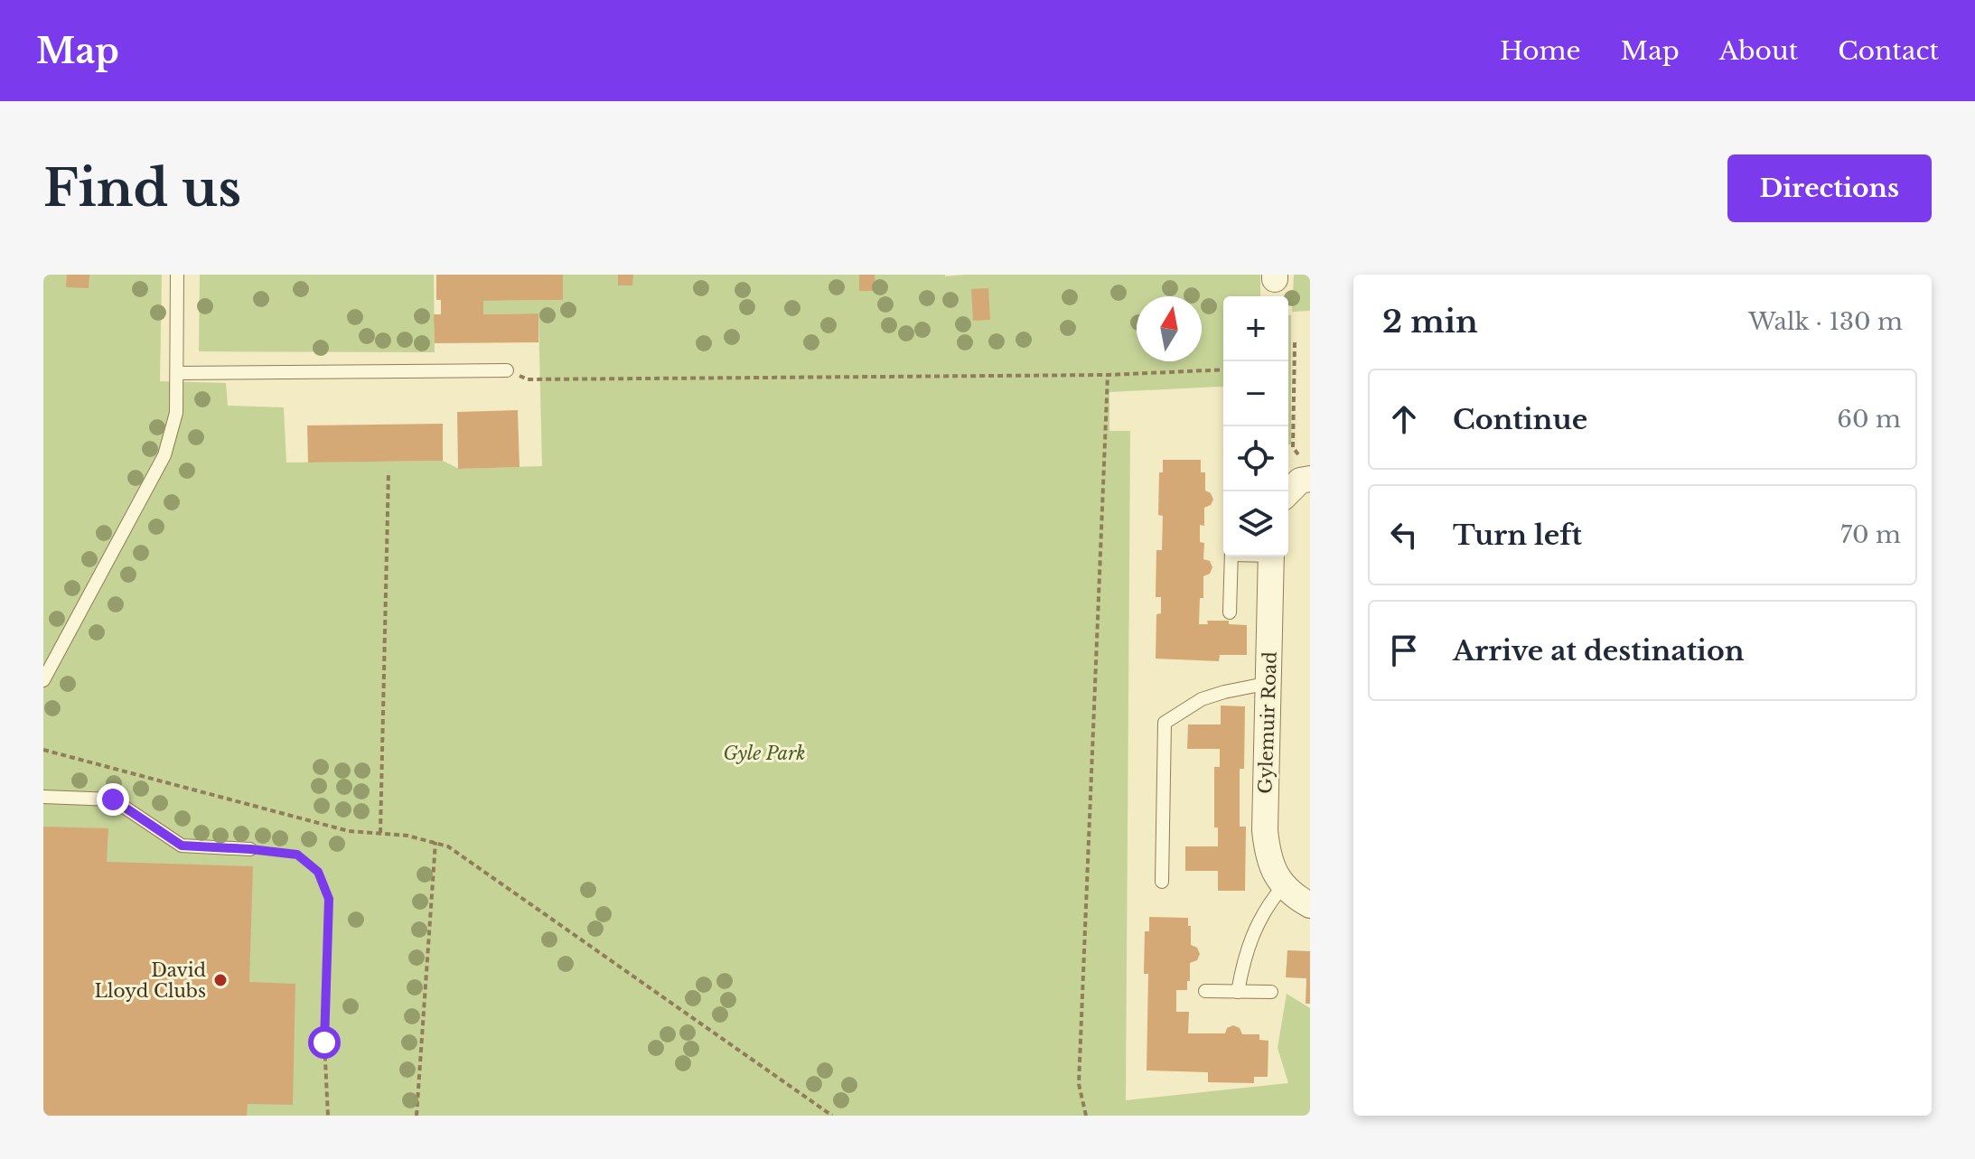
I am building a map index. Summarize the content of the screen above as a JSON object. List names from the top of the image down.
{
  "streets": {
    "street": ["Gylemuir Road"]
  },
  "parks": ["Gyle Park"],
  "places": ["David Lloyd Clubs"],
  "north": "top",
  "page": {
    "header": "Map",
    "nav": [
      "Home",
      "Map",
      "About",
      "Contact"
    ],
    "buttons": "Directions",
    "title": "Find us",
    "heading": ["2 min", "Walk · 130 m"],
    "map_buttons": ["+", "−"],
    "list": [
      ["Continue", "60 m"],
      ["Turn left", "70 m"],
      "Arrive at destination"
    ]
  }
}
